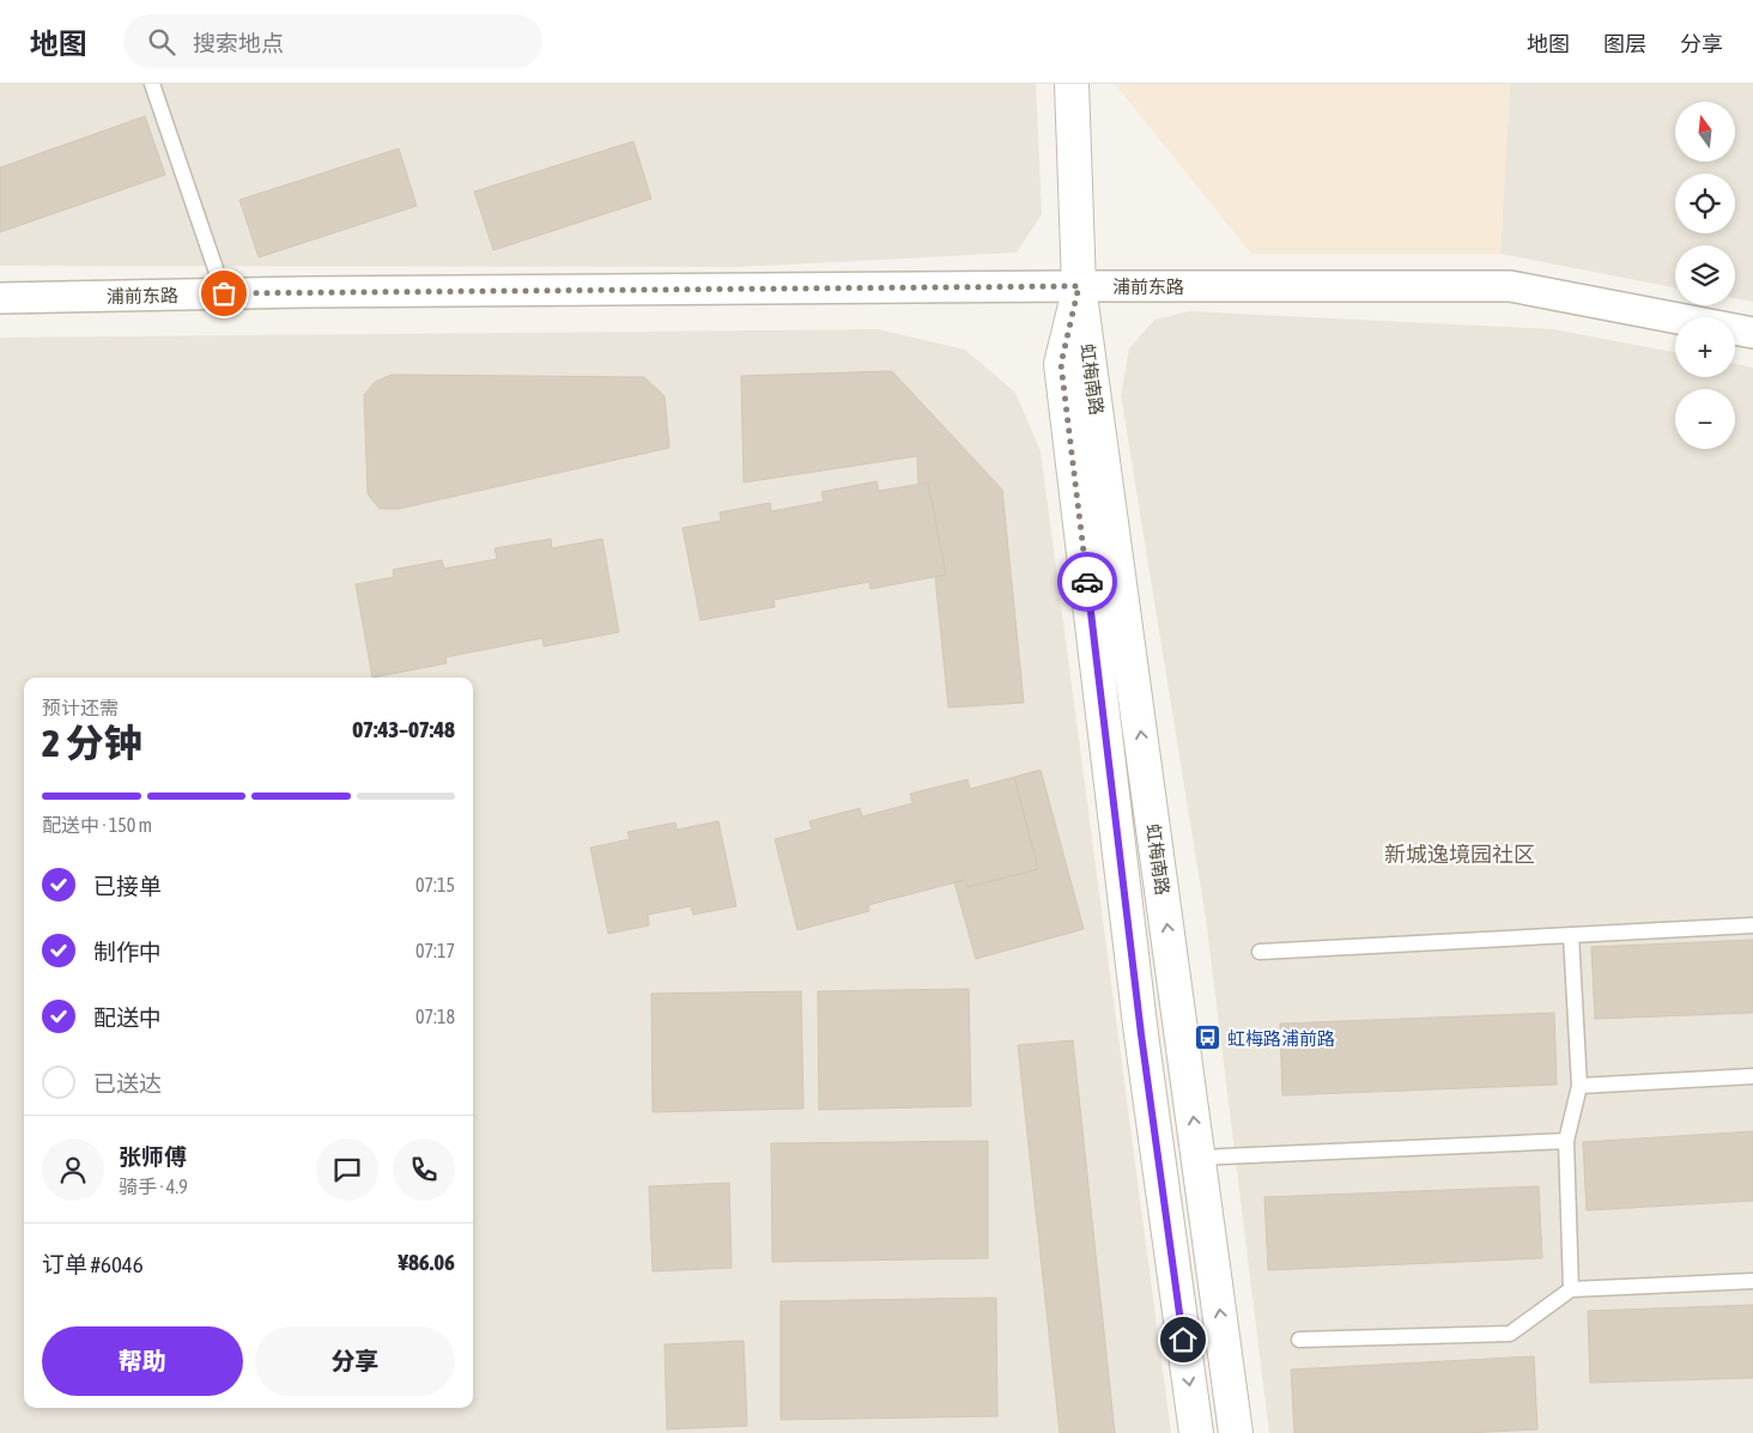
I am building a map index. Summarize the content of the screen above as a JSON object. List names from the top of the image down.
{
  "streets": {
    "street": ["浦前东路", "虹梅南路"]
  },
  "crossings": [
    ["浦前东路", "虹梅南路"]
  ],
  "districts": ["新城逸境园社区"],
  "places": {
    "bus stop": ["虹梅路浦前路"]
  },
  "north": "top",
  "page": {
    "header": "地图",
    "search": "搜索地点",
    "nav": ["地图", "图层", "分享"],
    "map_buttons": ["+", "−"],
    "heading": ["2 分钟", "预计还需", "07:43–07:48"],
    "panel": [
      "张师傅",
      "骑手 · 4.9",
      "订单 #6046",
      "¥86.06"
    ],
    "bar": "配送中 · 150 m",
    "list": [
      ["已接单", "07:15"],
      ["制作中", "07:17"],
      ["配送中", "07:18"],
      "已送达"
    ],
    "buttons": ["帮助", "分享"]
  }
}
